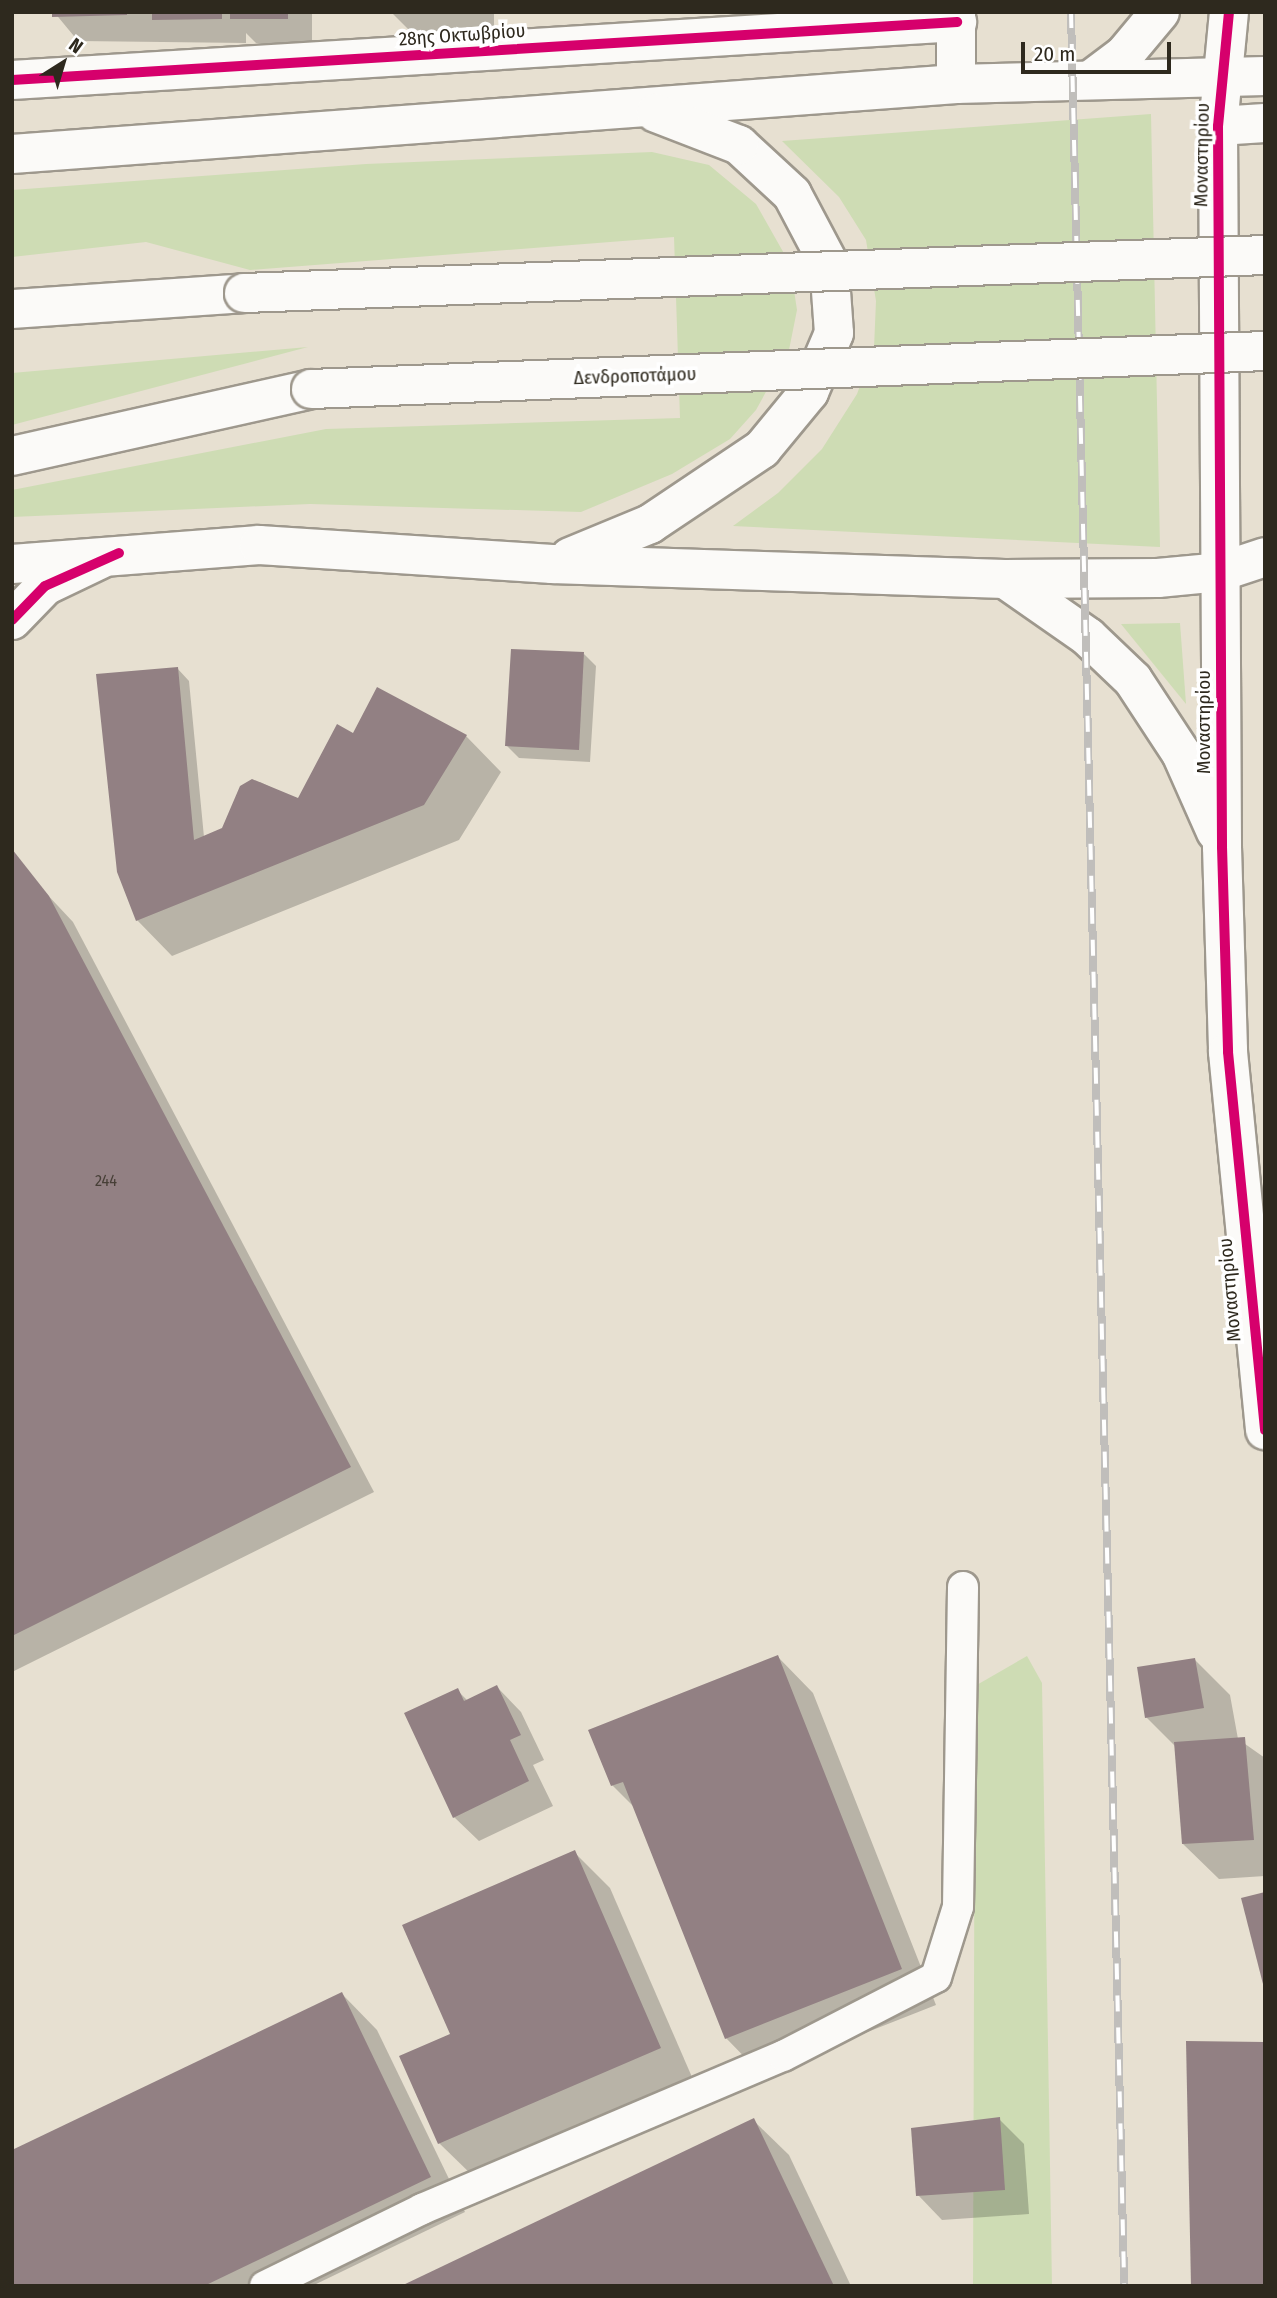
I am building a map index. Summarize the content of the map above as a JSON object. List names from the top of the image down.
{
  "streets": {
    "main road": ["28ης Οκτωβρίου", "Μοναστηρίου", "Δενδροποτάμου"]
  },
  "house_numbers": ["244"],
  "scale_bar": "20 m",
  "north": "top right"
}
